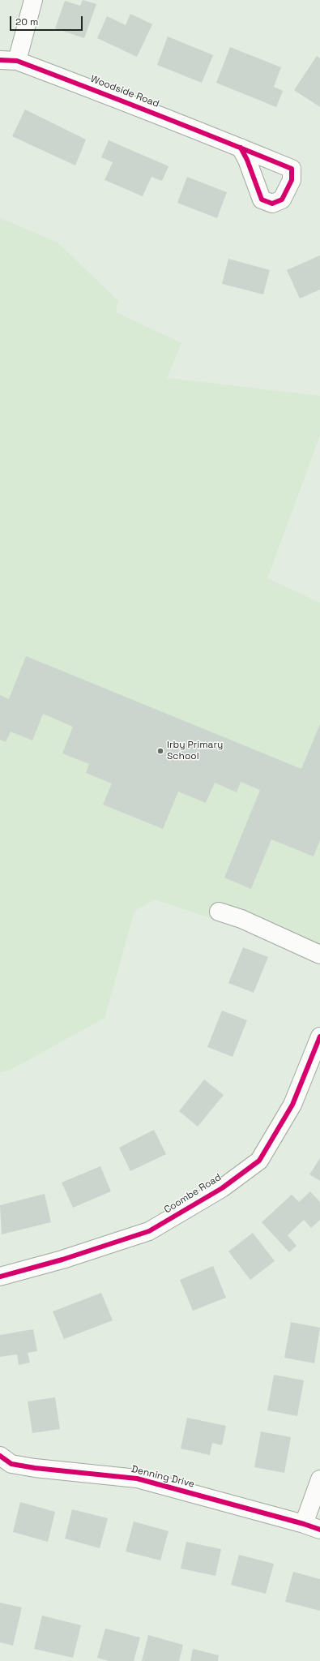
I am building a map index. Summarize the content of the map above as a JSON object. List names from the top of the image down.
{
  "streets": {
    "street": ["Woodside Road", "Coombe Road", "Denning Drive"]
  },
  "places": ["Irby Primary School"],
  "scale_bar": "20 m"
}
